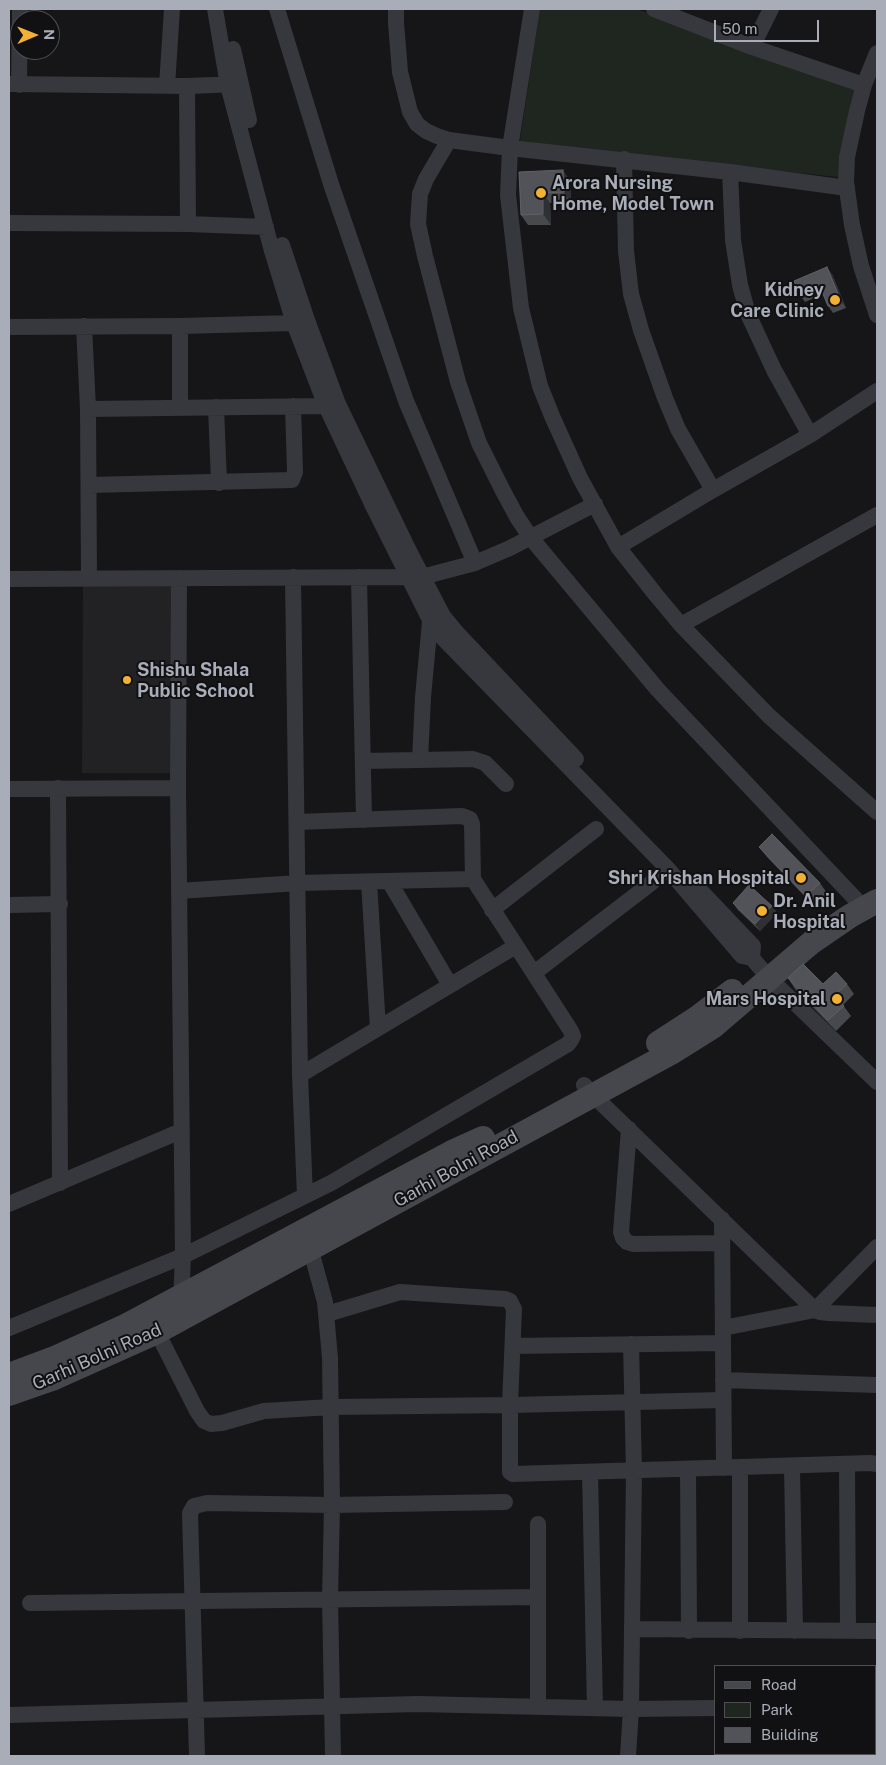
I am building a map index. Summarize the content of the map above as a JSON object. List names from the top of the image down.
{
  "streets": {
    "main road": ["Garhi Bolni Road"]
  },
  "places": [
    "Arora Nursing Home, Model Town",
    "Kidney Care Clinic",
    "Shishu Shala Public School",
    "Shri Krishan Hospital",
    "Dr. Anil Hospital",
    "Mars Hospital"
  ],
  "legend": ["Road", "Park", "Building"],
  "scale_bar": "50 m",
  "north": "right"
}
